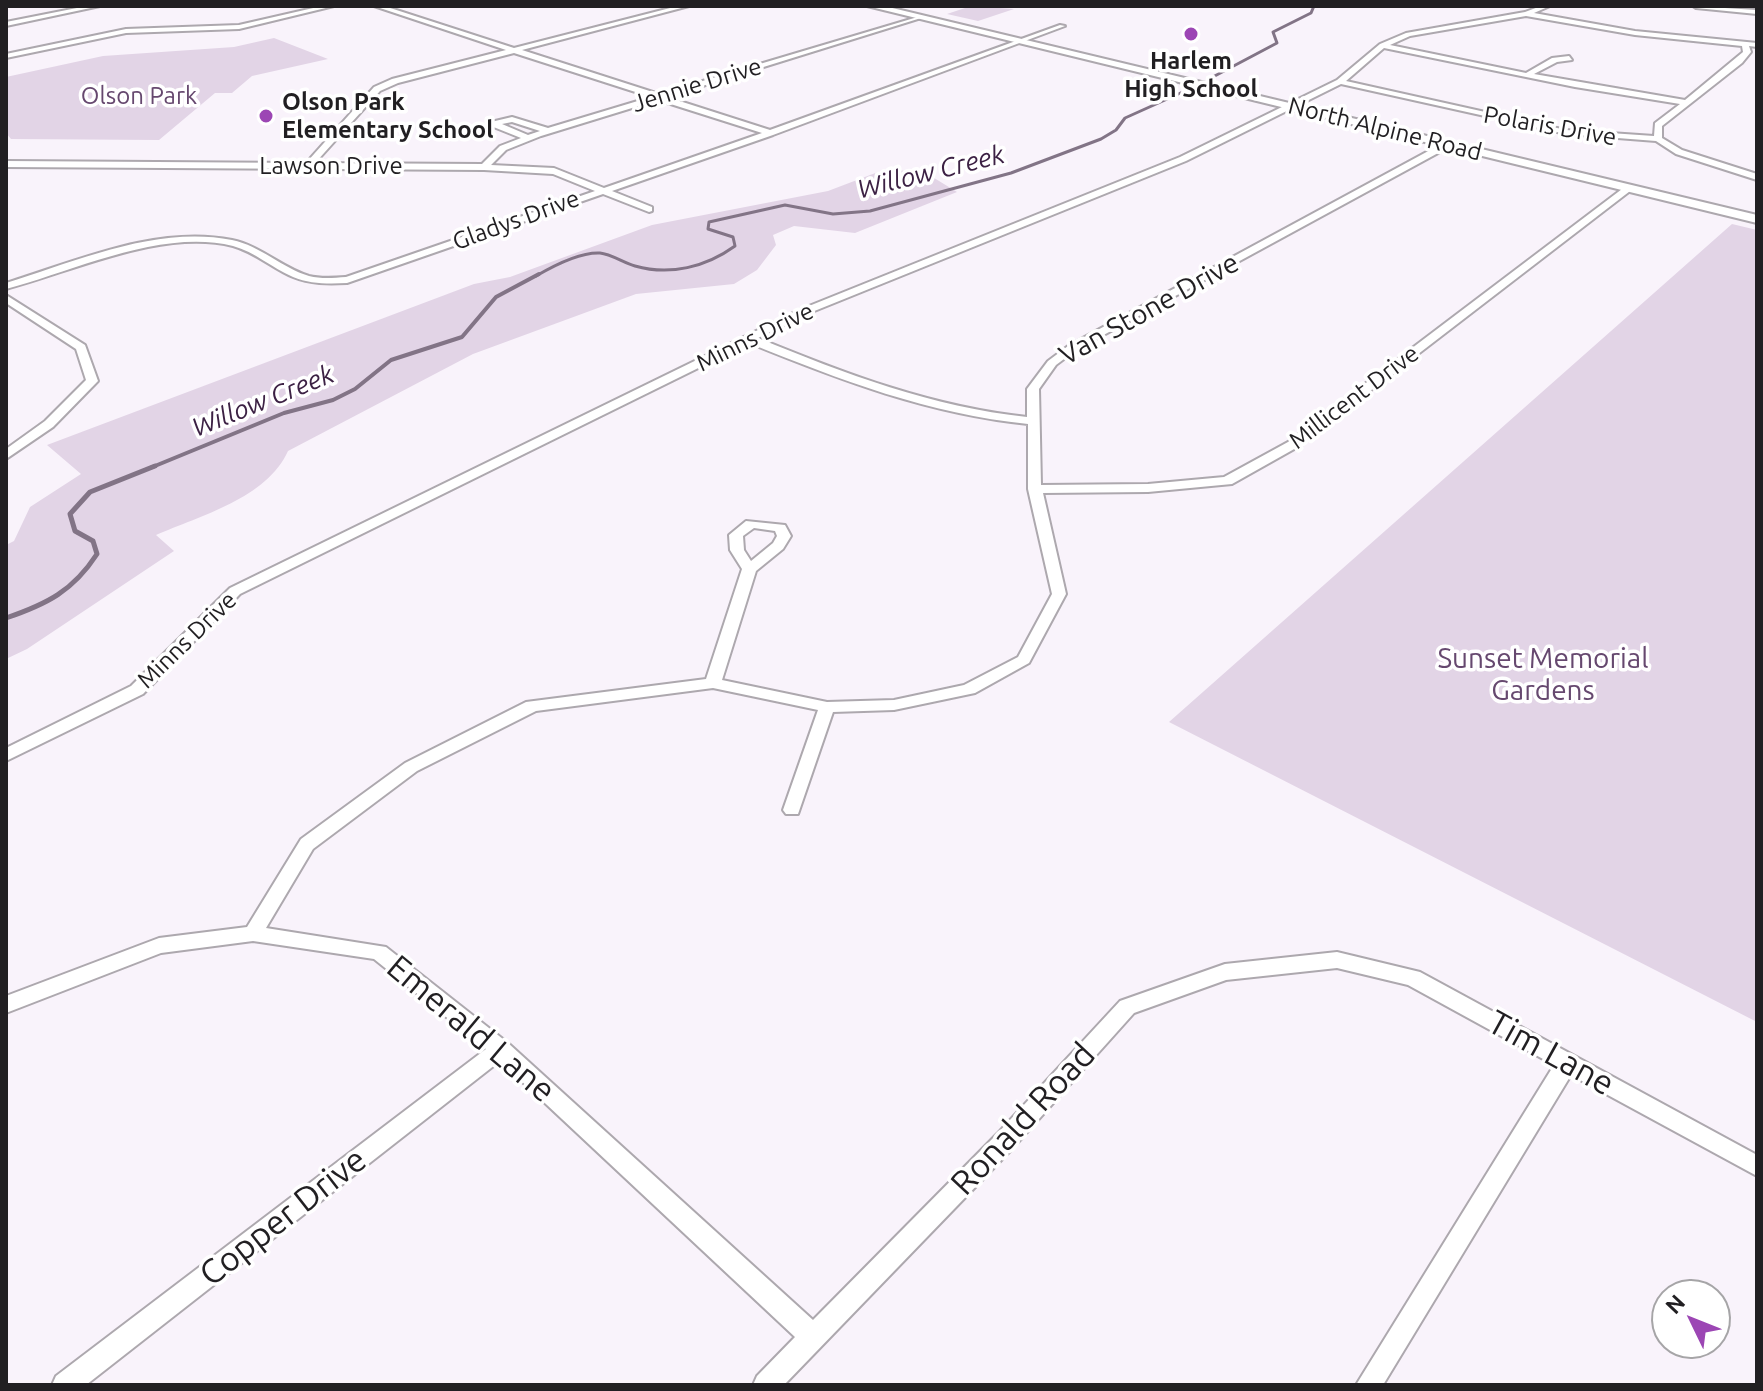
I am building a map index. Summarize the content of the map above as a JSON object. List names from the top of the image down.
{
  "streets": {
    "main road": ["North Alpine Road"],
    "street": [
      "Jennie Drive",
      "Polaris Drive",
      "Lawson Drive",
      "Gladys Drive",
      "Van Stone Drive",
      "Minns Drive",
      "Millicent Drive",
      "Emerald Lane",
      "Tim Lane",
      "Ronald Road",
      "Copper Drive"
    ]
  },
  "crossings": [
    ["Jennie Drive", "North Alpine Road"],
    ["Jennie Drive", "Lawson Drive"],
    ["Polaris Drive", "Minns Drive"],
    ["North Alpine Road", "Gladys Drive"],
    ["North Alpine Road", "Van Stone Drive"],
    ["North Alpine Road", "Minns Drive"],
    ["North Alpine Road", "Millicent Drive"],
    ["Lawson Drive", "Gladys Drive"],
    ["Van Stone Drive", "Millicent Drive"],
    ["Van Stone Drive", "Emerald Lane"],
    ["Emerald Lane", "Ronald Road"],
    ["Emerald Lane", "Copper Drive"],
    ["Tim Lane", "Ronald Road"]
  ],
  "water": ["Willow Creek"],
  "parks": ["Olson Park", "Sunset Memorial Gardens"],
  "places": ["Harlem High School", "Olson Park Elementary School"],
  "north": "top left"
}
